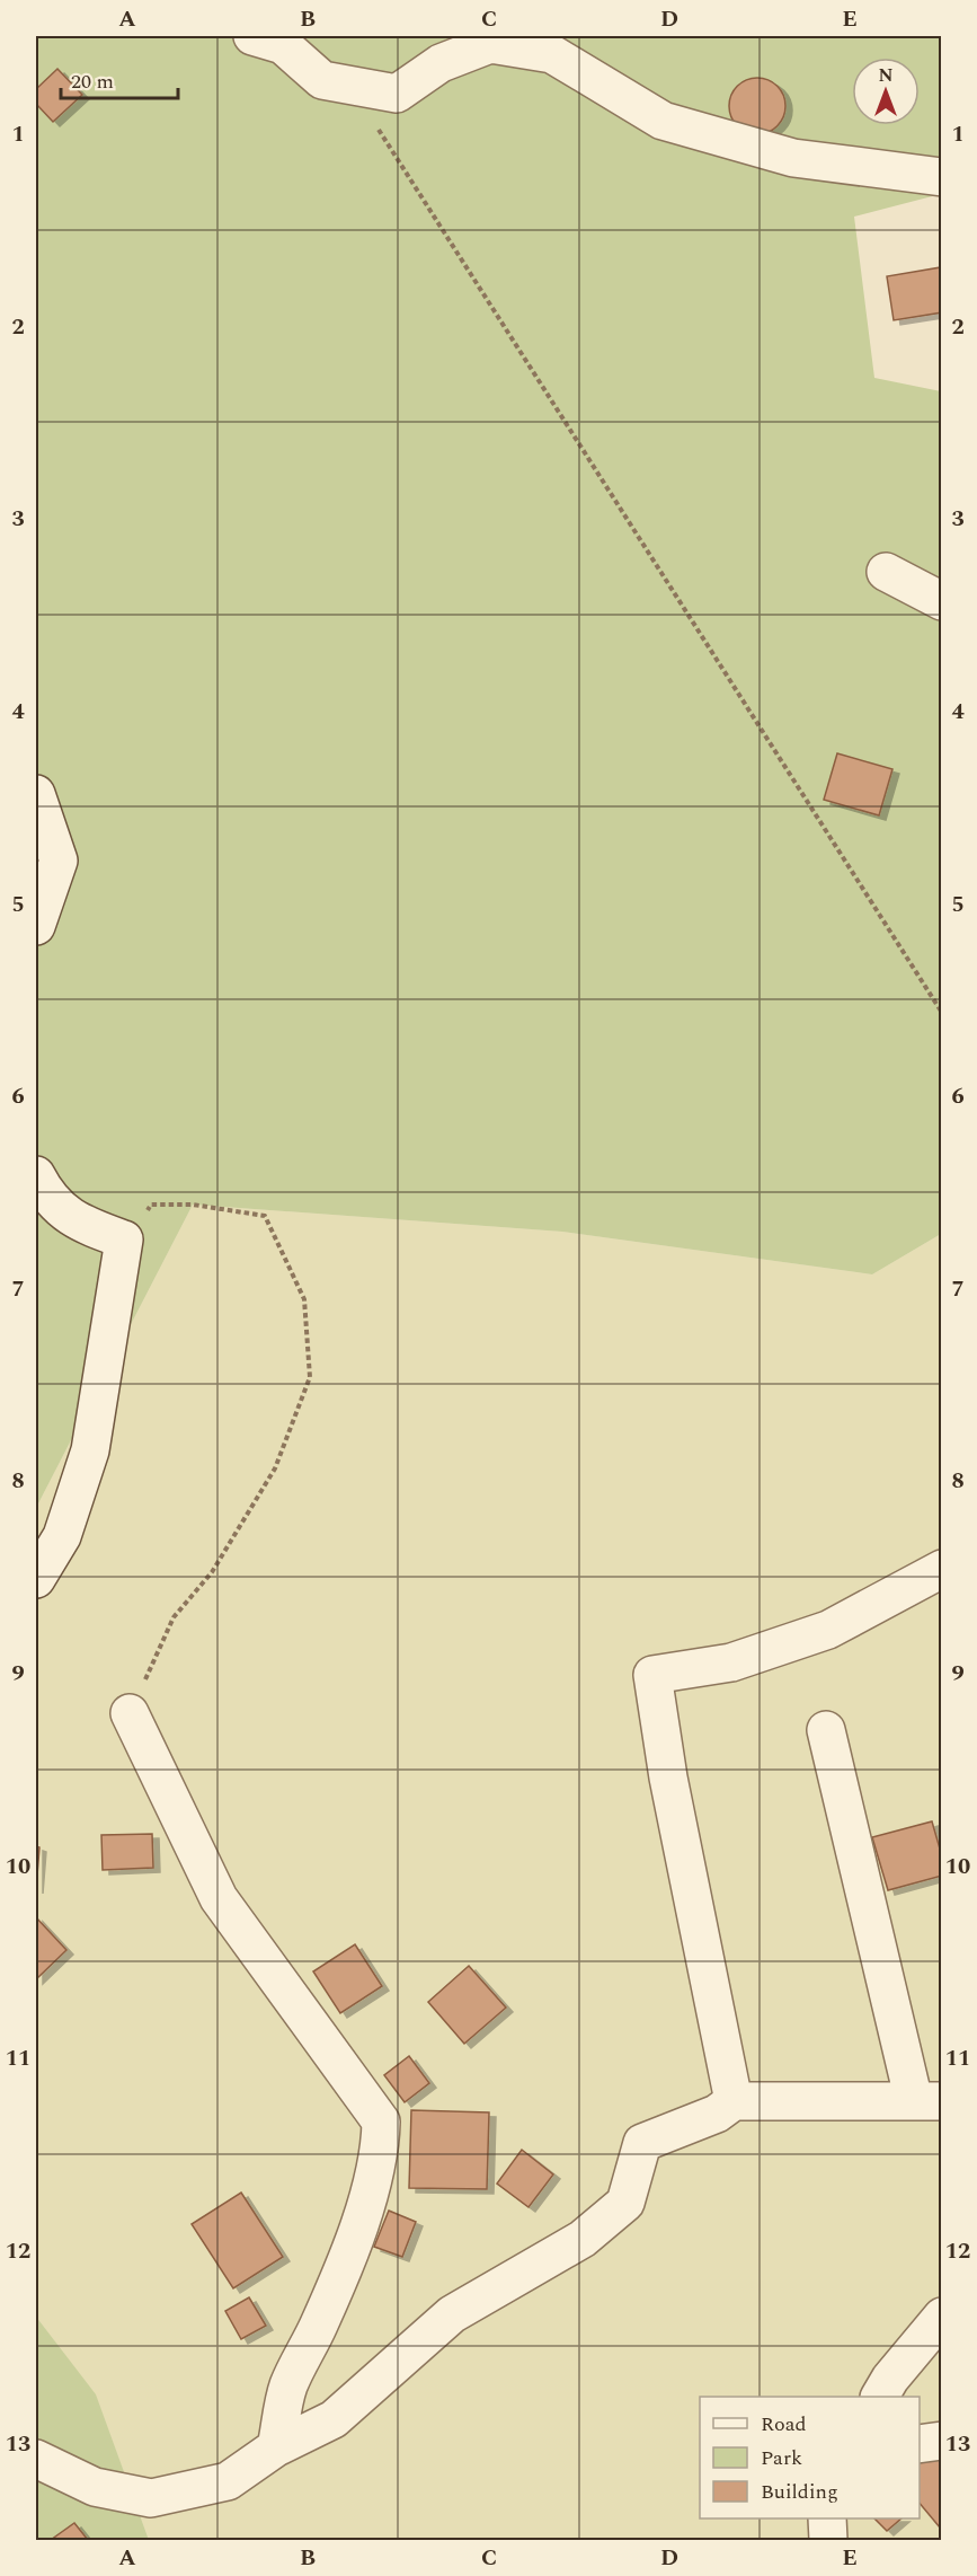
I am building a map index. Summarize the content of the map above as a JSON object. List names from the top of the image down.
{
  "legend": ["Road", "Park", "Building"],
  "scale_bar": "20 m",
  "north": "top",
  "grid": {
    "columns": [
      "A",
      "B",
      "C",
      "D",
      "E"
    ],
    "rows": [
      "1",
      "2",
      "3",
      "4",
      "5",
      "6",
      "7",
      "8",
      "9",
      "10",
      "11",
      "12",
      "13"
    ]
  }
}
